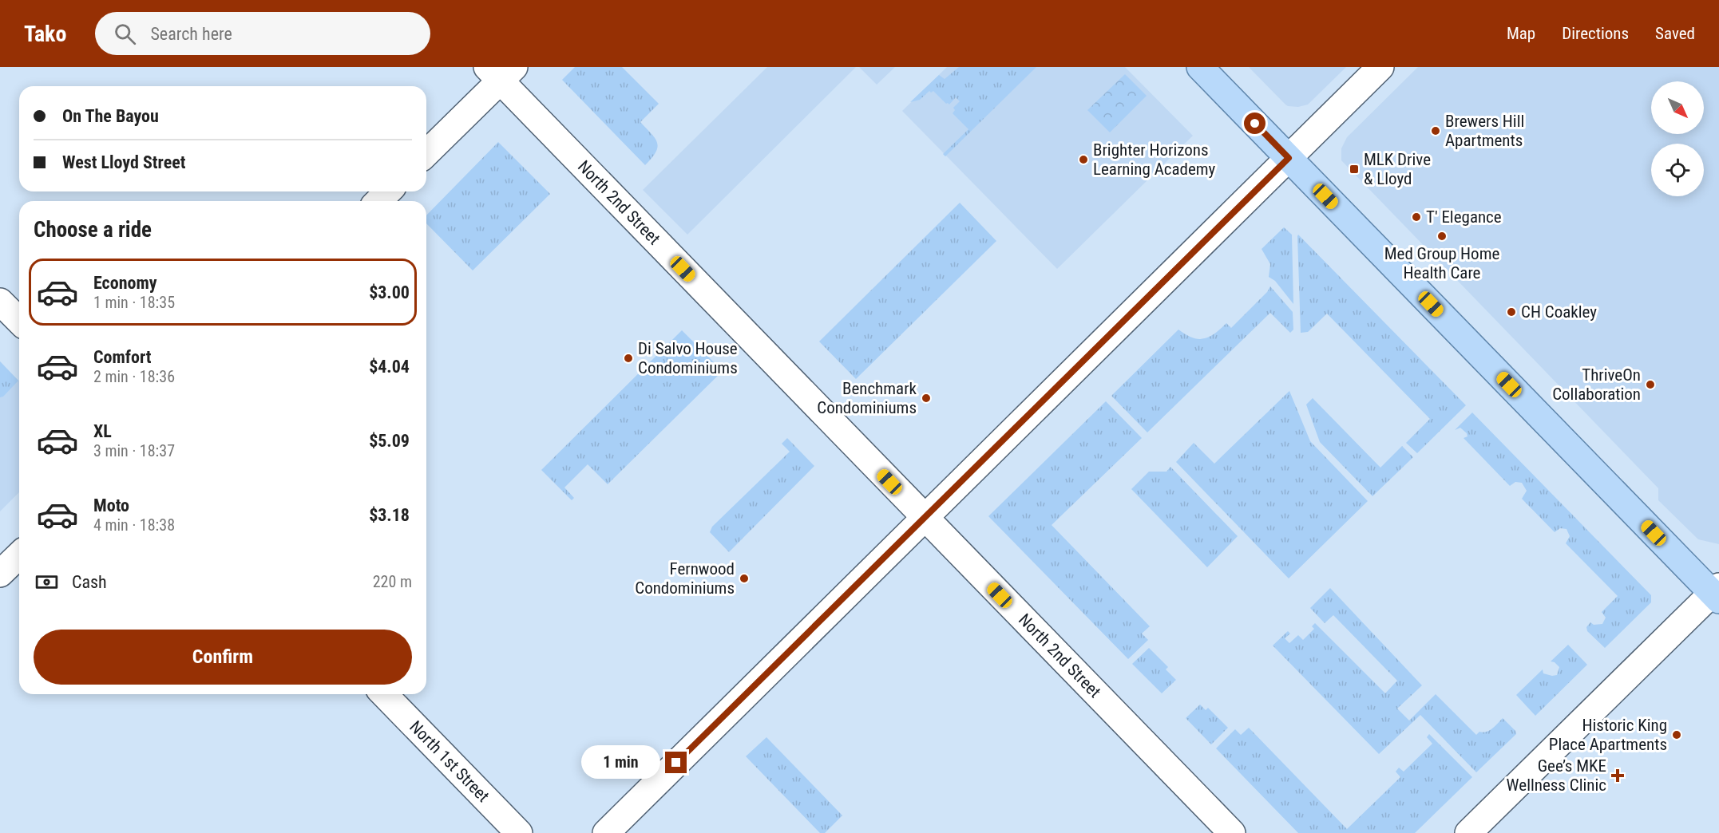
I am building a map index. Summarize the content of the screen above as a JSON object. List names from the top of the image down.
{
  "streets": {
    "street": ["North 2nd Street", "North 1st Street"]
  },
  "places": {
    "other": [
      "Brewers Hill Apartments",
      "Brighter Horizons Learning Academy",
      "T' Elegance",
      "Med Group Home Health Care",
      "CH Coakley",
      "Di Salvo House Condominiums",
      "ThriveOn Collaboration",
      "Benchmark Condominiums",
      "Fernwood Condominiums",
      "Historic King Place Apartments"
    ],
    "transit": ["MLK Drive & Lloyd"],
    "health": ["Gee’s MKE Wellness Clinic"]
  },
  "north": "bottom right",
  "page": {
    "header": "Tako",
    "search": "Search here",
    "nav": ["Map", "Directions", "Saved"],
    "banner": ["On The Bayou", "West Lloyd Street"],
    "heading": "Choose a ride",
    "list": [
      {
        "name": "Economy",
        "note": "1 min · 18:35",
        "value": "$3.00"
      },
      {
        "name": "Comfort",
        "note": "2 min · 18:36",
        "value": "$4.04"
      },
      {
        "name": "XL",
        "note": "3 min · 18:37",
        "value": "$5.09"
      },
      {
        "name": "Moto",
        "note": "4 min · 18:38",
        "value": "$3.18"
      }
    ],
    "pay": ["Cash", "220 m"],
    "buttons": "Confirm",
    "bubble": "1 min"
  }
}
